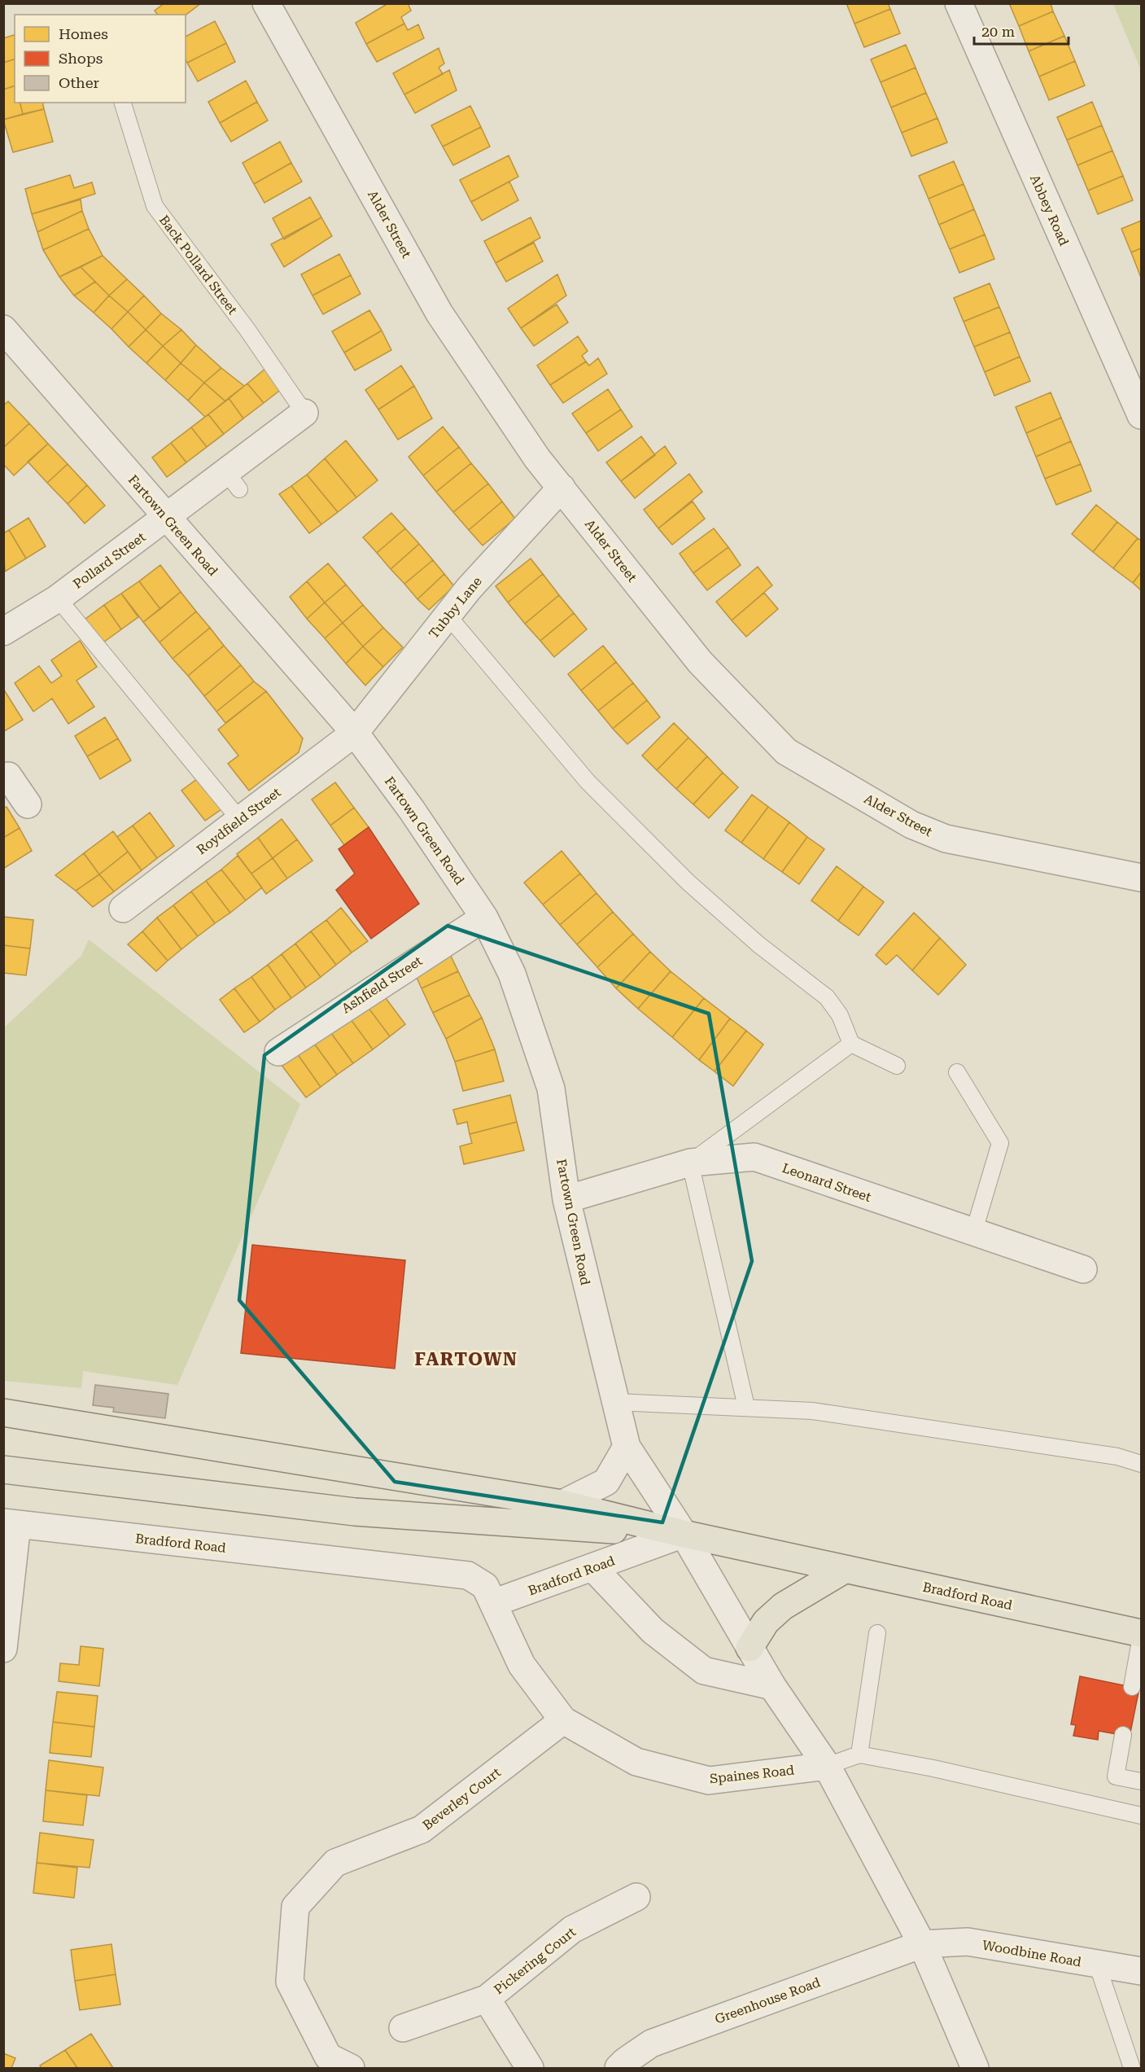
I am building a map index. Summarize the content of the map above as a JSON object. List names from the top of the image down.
{
  "streets": {
    "main road": ["Bradford Road"],
    "street": [
      "Abbey Road",
      "Alder Street",
      "Fartown Green Road",
      "Pollard Street",
      "Tubby Lane",
      "Roydfield Street",
      "Ashfield Street",
      "Leonard Street",
      "Spaines Road",
      "Beverley Court",
      "Woodbine Road",
      "Pickering Court",
      "Greenhouse Road"
    ],
    "lane": ["Back Pollard Street"]
  },
  "crossings": [
    ["Alder Street", "Tubby Lane"],
    ["Back Pollard Street", "Pollard Street"],
    ["Fartown Green Road", "Pollard Street"],
    ["Fartown Green Road", "Tubby Lane"],
    ["Fartown Green Road", "Roydfield Street"],
    ["Fartown Green Road", "Ashfield Street"],
    ["Fartown Green Road", "Leonard Street"],
    ["Fartown Green Road", "Bradford Road"],
    ["Tubby Lane", "Roydfield Street"],
    ["Bradford Road", "Spaines Road"],
    ["Spaines Road", "Beverley Court"],
    ["Woodbine Road", "Greenhouse Road"]
  ],
  "districts": ["FARTOWN"],
  "legend": ["Homes", "Shops", "Other"],
  "scale_bar": "20 m"
}
